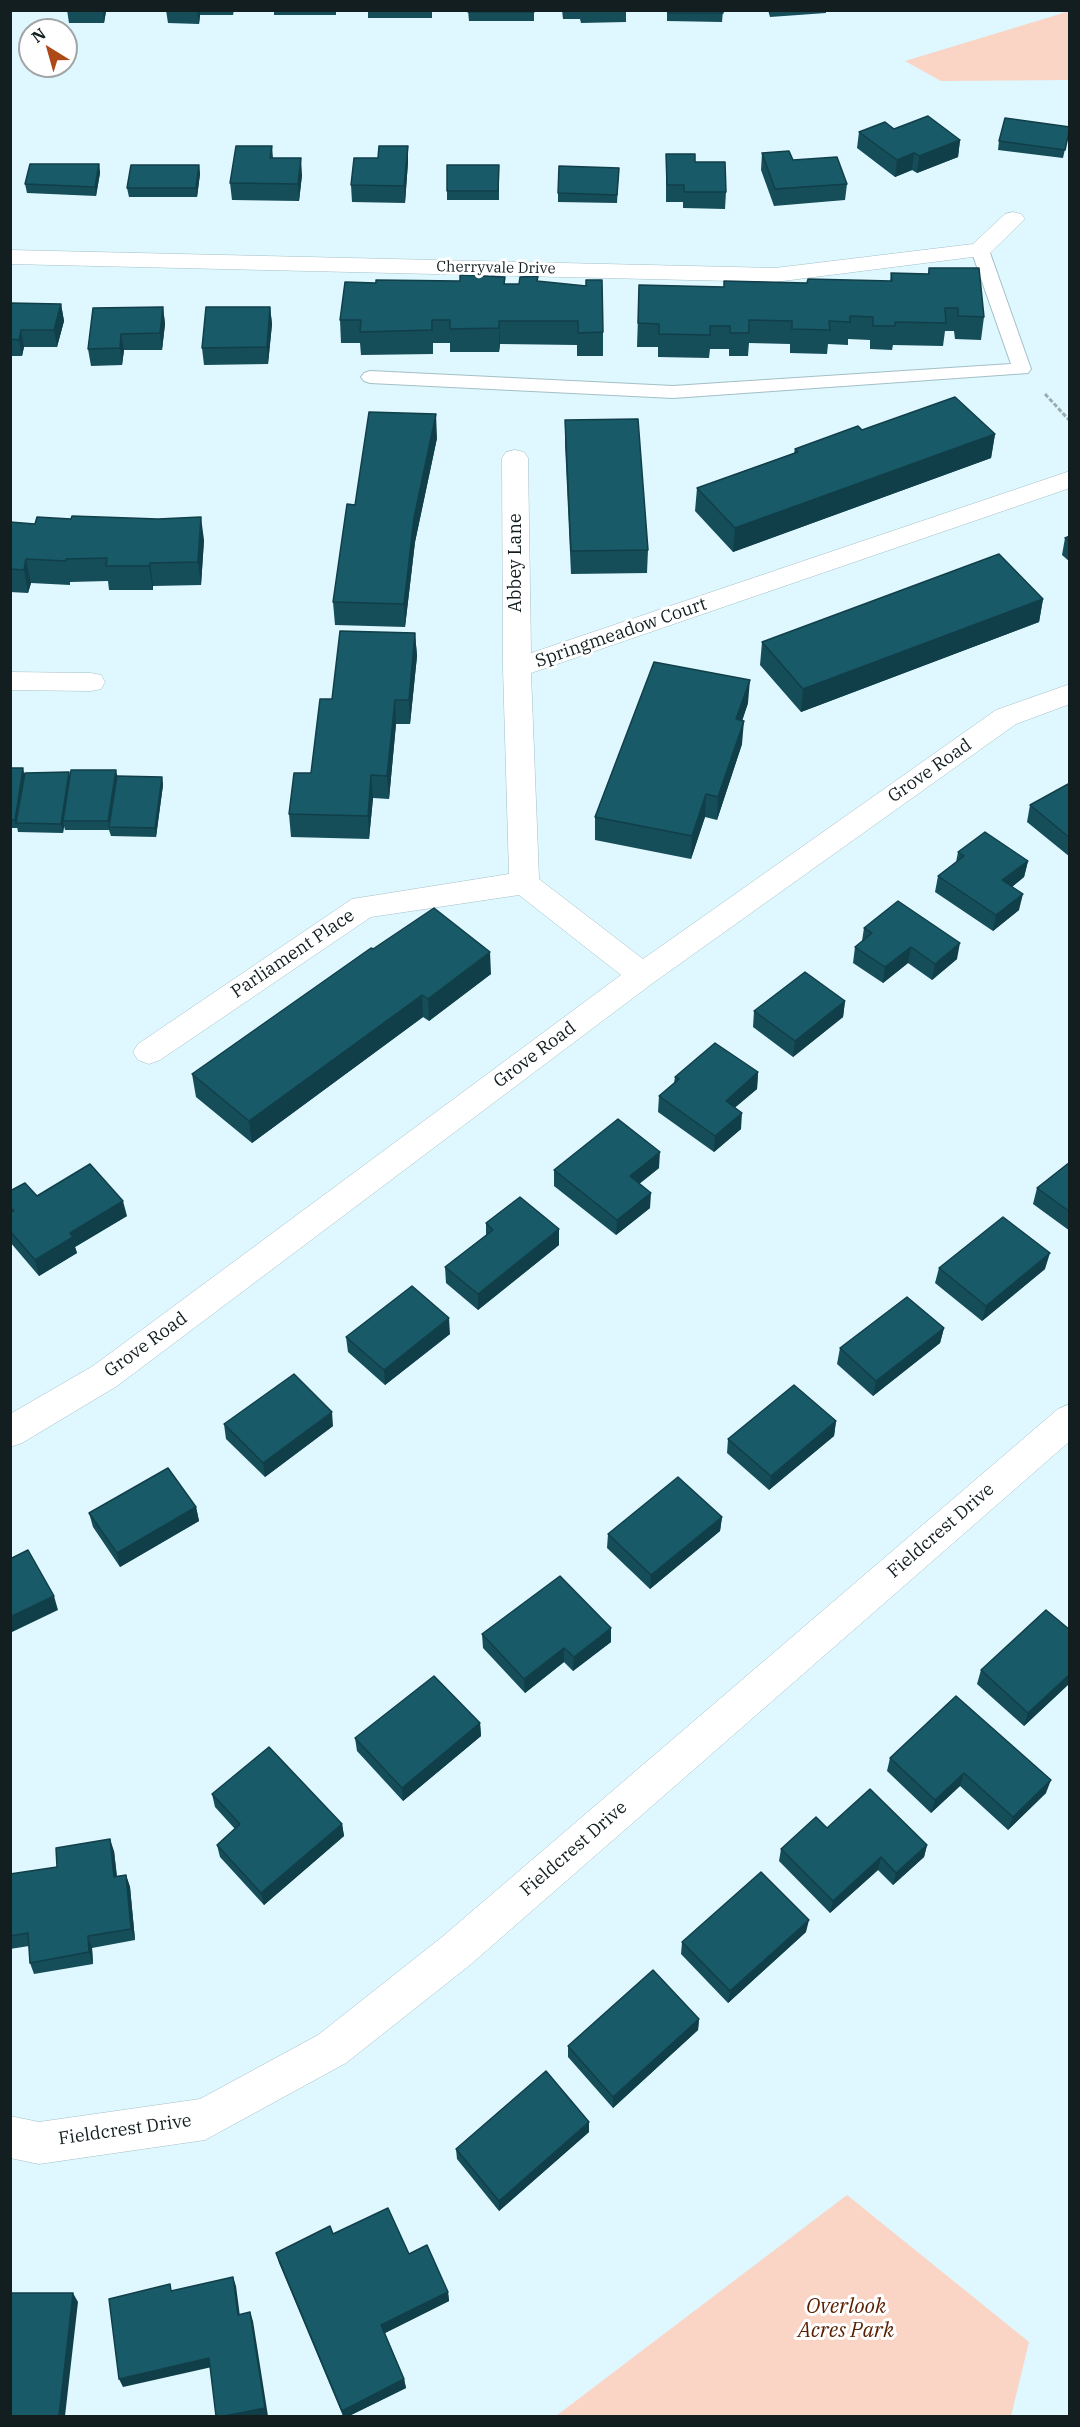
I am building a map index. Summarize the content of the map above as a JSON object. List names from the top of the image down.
{
  "streets": {
    "street": [
      "Cherryvale Drive",
      "Abbey Lane",
      "Springmeadow Court",
      "Grove Road",
      "Parliament Place",
      "Fieldcrest Drive"
    ]
  },
  "crossings": [
    ["Abbey Lane", "Springmeadow Court"],
    ["Springmeadow Court", "Parliament Place"]
  ],
  "parks": ["Overlook Acres Park"],
  "north": "top left"
}
